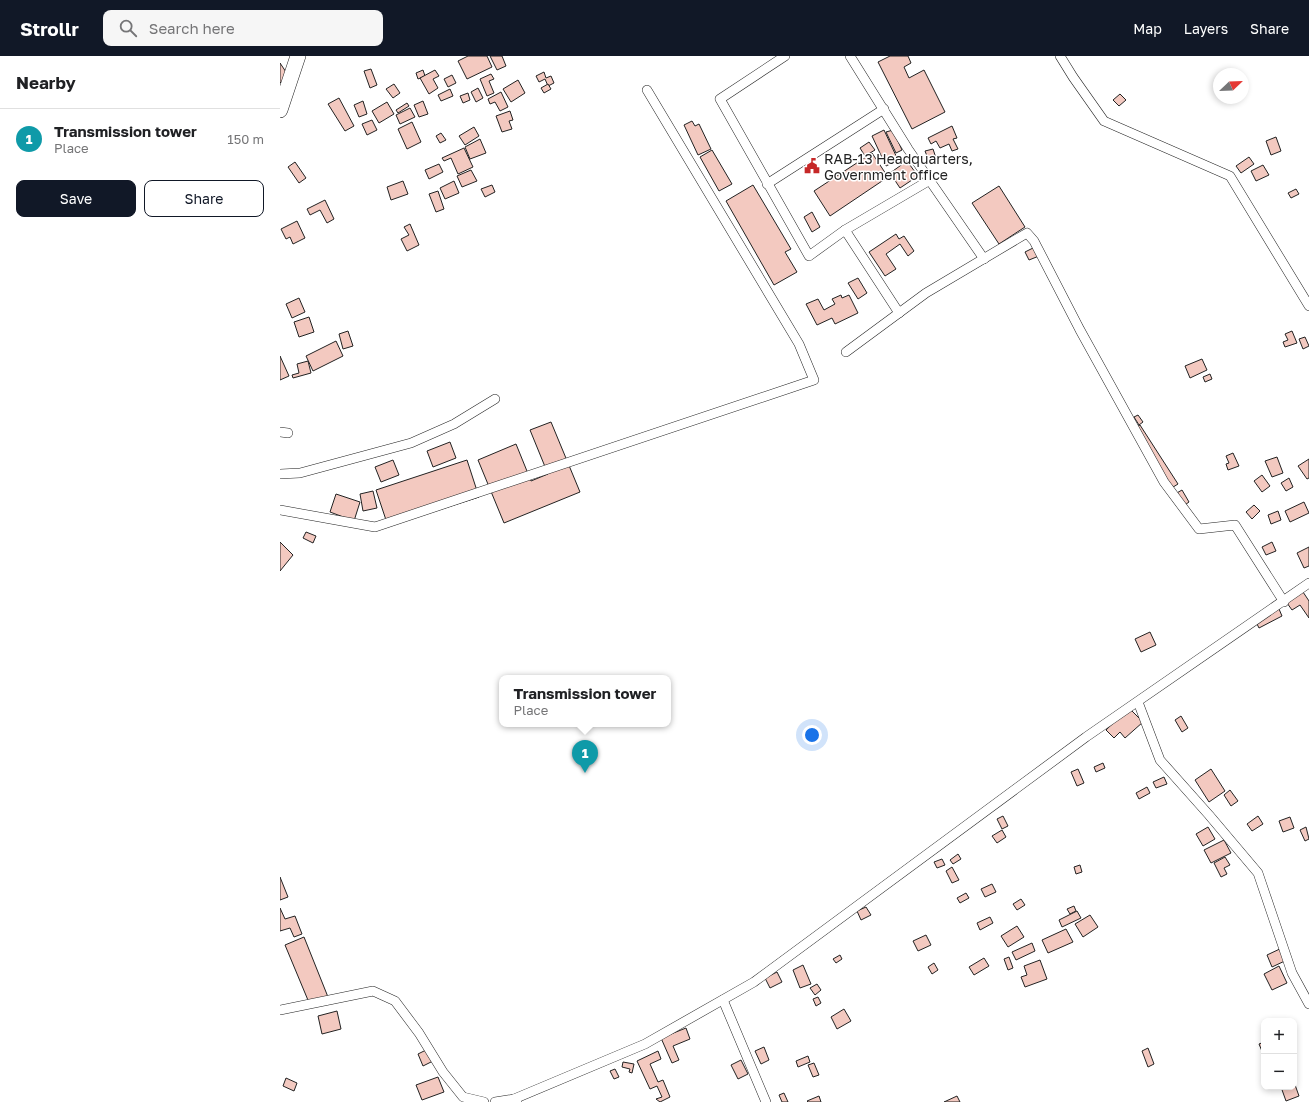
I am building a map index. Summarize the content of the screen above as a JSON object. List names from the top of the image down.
{
  "places": {
    "public building": ["RAB-13 Headquarters, Government office"]
  },
  "north": "top right",
  "page": {
    "header": "Strollr",
    "search": "Search here",
    "nav": ["Map", "Layers", "Share"],
    "heading": "Nearby",
    "list": [
      {
        "mark": "1",
        "name": "Transmission tower",
        "note": "Place",
        "value": "150 m"
      }
    ],
    "buttons": ["Save", "Share"],
    "popup": ["Transmission tower", "Place"],
    "pins": "1",
    "map_buttons": ["+", "−"]
  }
}
